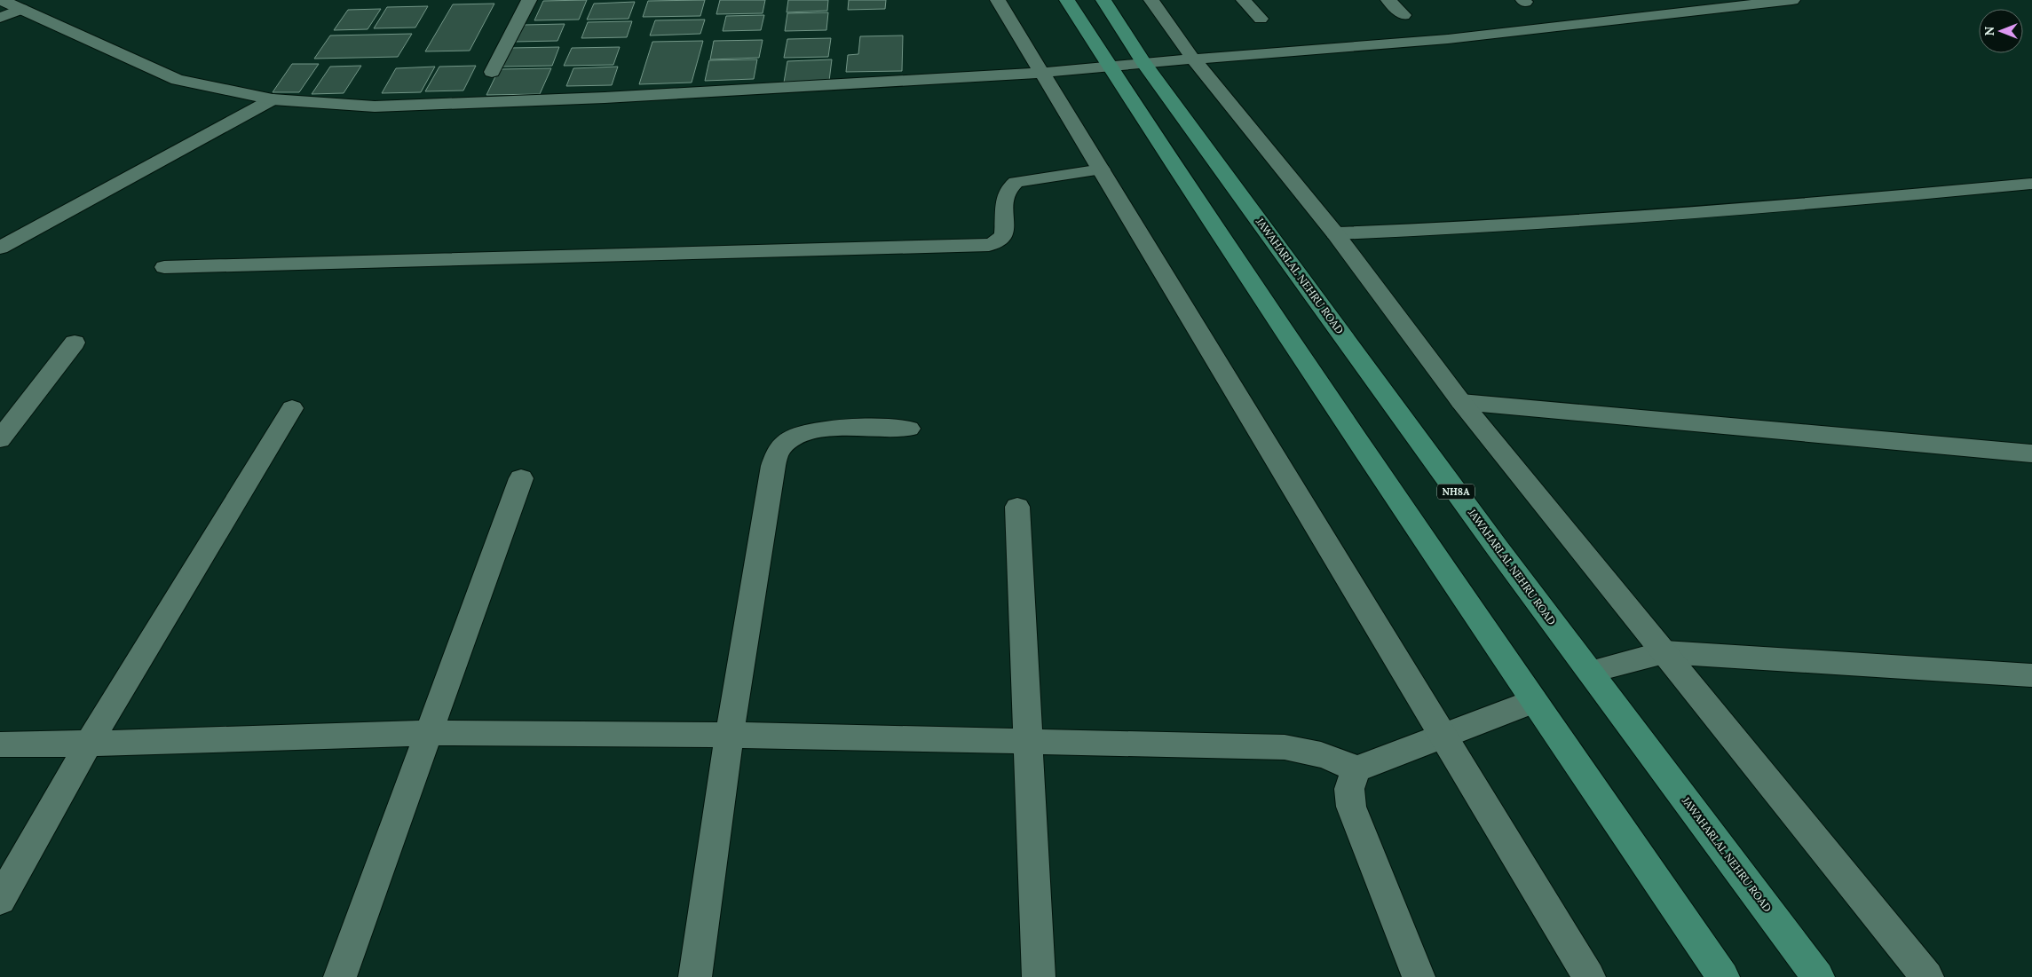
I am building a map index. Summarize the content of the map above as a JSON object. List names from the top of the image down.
{
  "streets": {
    "main road": ["JAWAHARLAL NEHRU ROAD", "NH8A"]
  },
  "north": "left"
}
